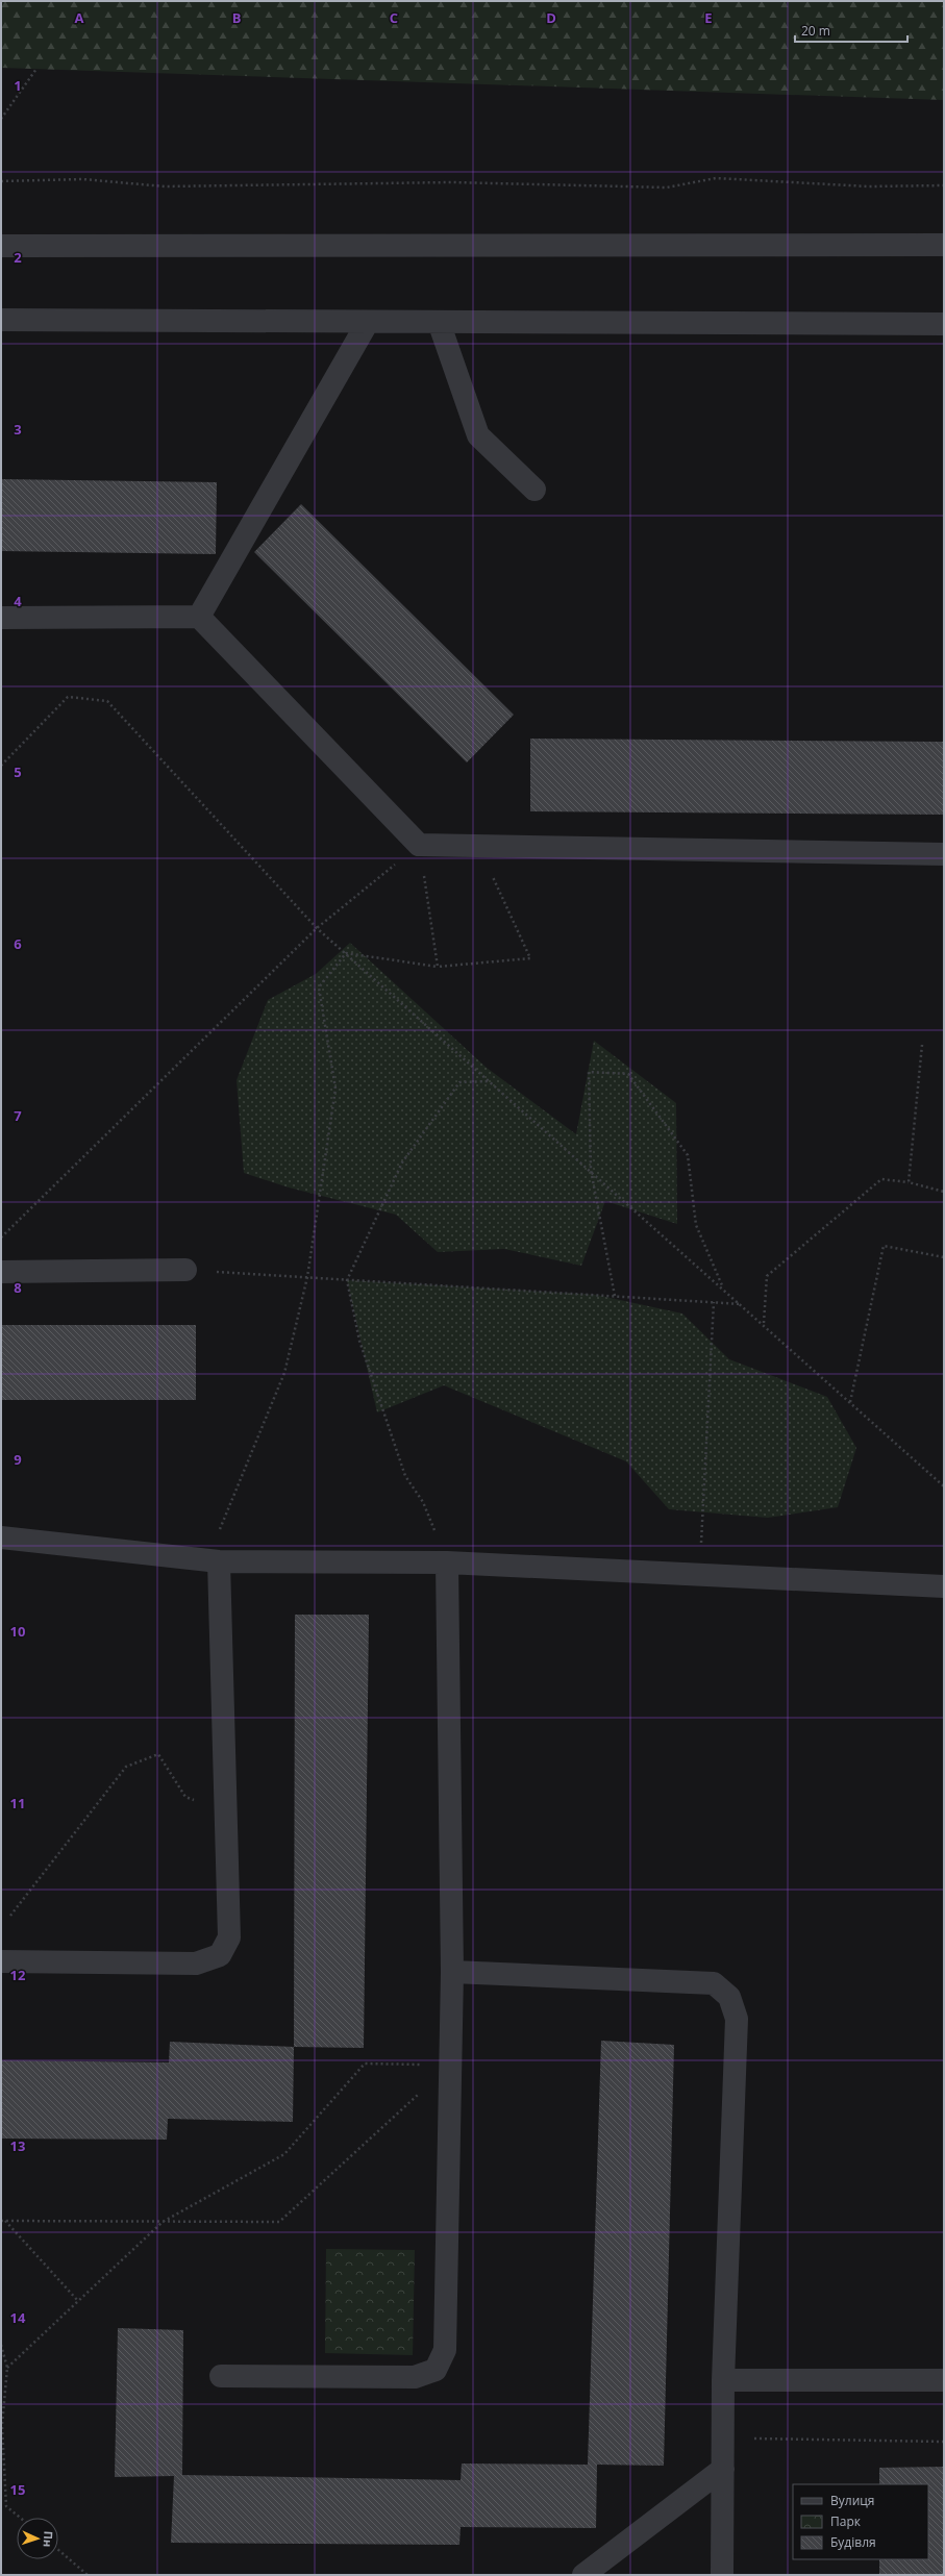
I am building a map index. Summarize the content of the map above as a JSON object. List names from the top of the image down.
{
  "legend": ["Вулиця", "Парк", "Будівля"],
  "scale_bar": "20 m",
  "north": "right",
  "grid": {
    "columns": [
      "A",
      "B",
      "C",
      "D",
      "E"
    ],
    "rows": [
      "1",
      "2",
      "3",
      "4",
      "5",
      "6",
      "7",
      "8",
      "9",
      "10",
      "11",
      "12",
      "13",
      "14",
      "15"
    ]
  }
}
